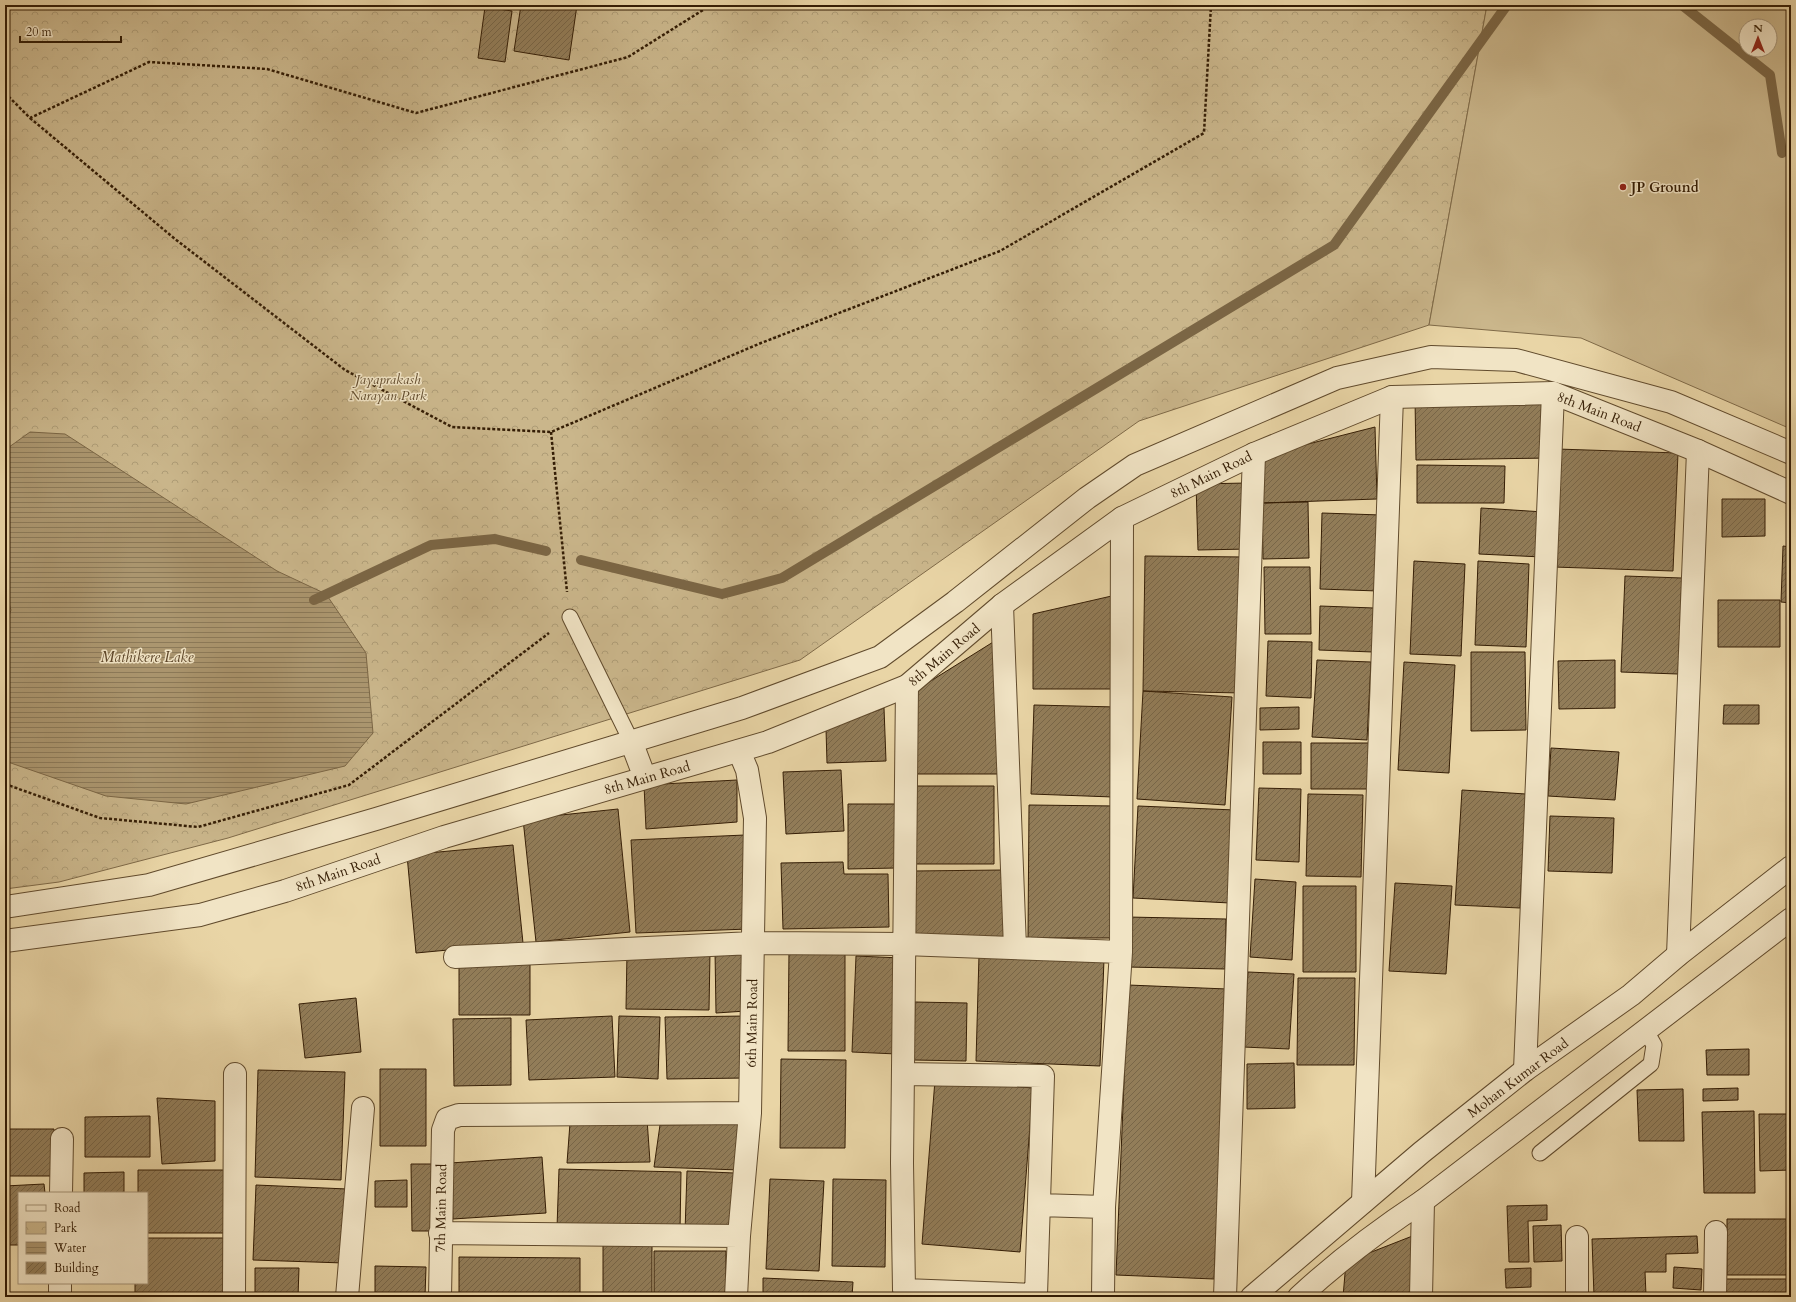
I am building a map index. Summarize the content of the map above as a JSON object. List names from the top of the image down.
{
  "streets": {
    "street": [
      "8th Main Road",
      "6th Main Road",
      "Mohan Kumar Road",
      "7th Main Road"
    ]
  },
  "crossings": [
    ["8th Main Road", "6th Main Road"],
    ["6th Main Road", "7th Main Road"]
  ],
  "water": ["Mathikere Lake"],
  "parks": ["Jayaprakash Narayan Park"],
  "places": ["JP Ground"],
  "legend": [
    "Road",
    "Park",
    "Water",
    "Building"
  ],
  "scale_bar": "20 m",
  "north": "top"
}
